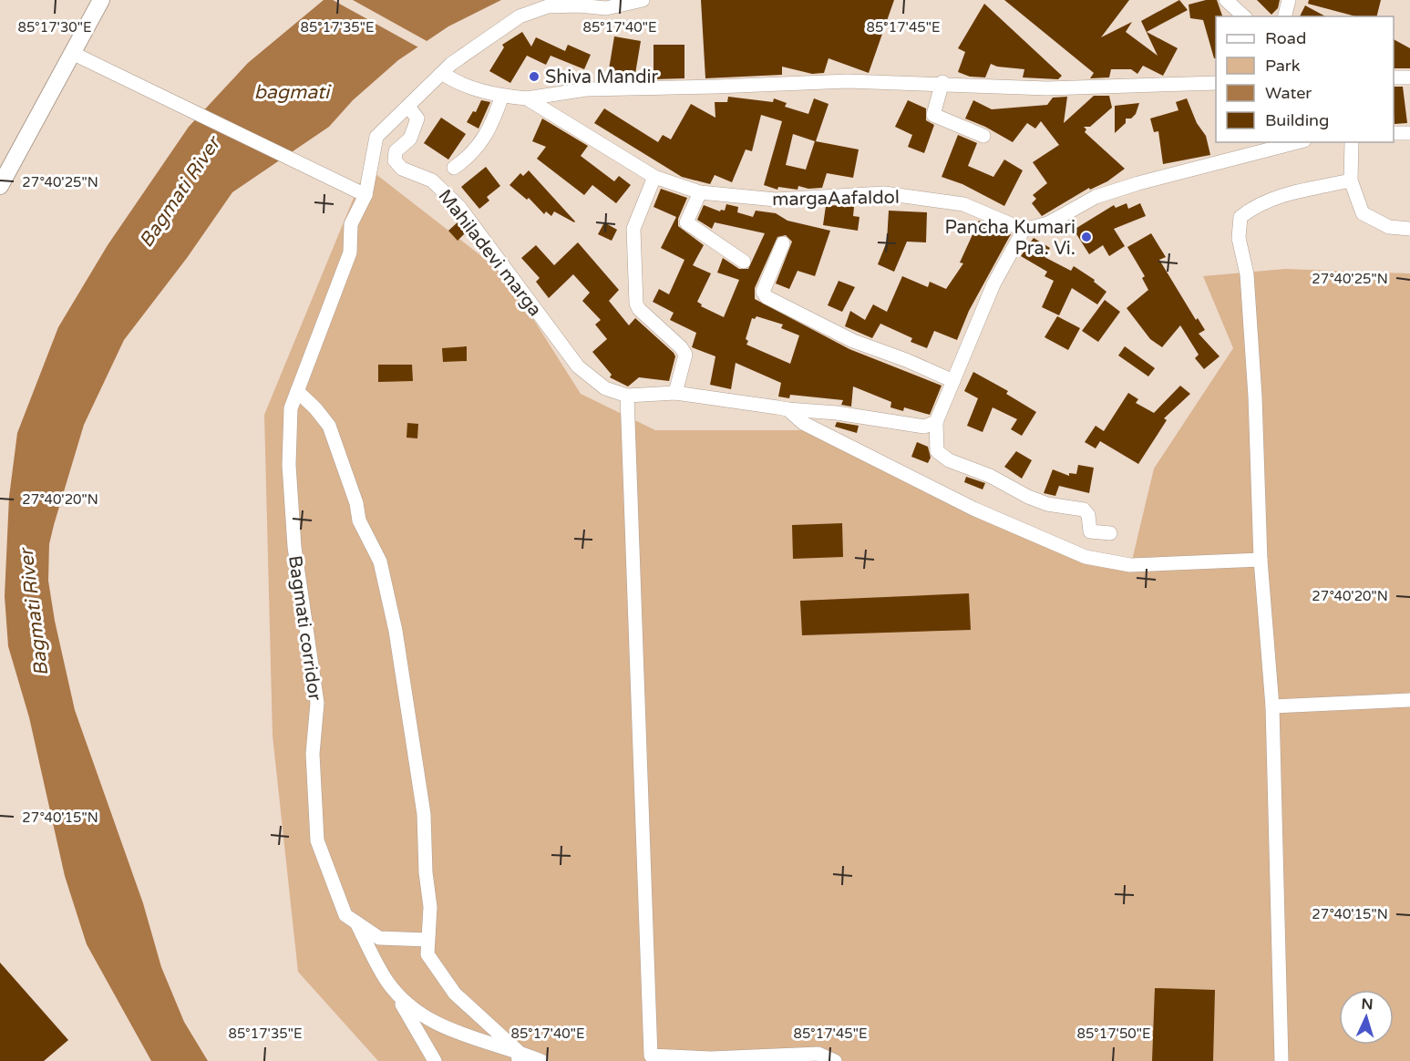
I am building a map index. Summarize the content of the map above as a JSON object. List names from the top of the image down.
{
  "streets": {
    "street": ["margaAafaldol", "Mahiladevi marga", "Bagmati corridor"]
  },
  "crossings": [
    ["margaAafaldol", "Bagmati corridor"],
    ["Mahiladevi marga", "Bagmati corridor"]
  ],
  "water": ["bagmati", "Bagmati River"],
  "places": ["Shiva Mandir", "Pancha Kumari Pra. Vi."],
  "legend": [
    "Road",
    "Park",
    "Water",
    "Building"
  ],
  "north": "top",
  "coordinates": [
    "85°17'30\"E",
    "85°17'35\"E",
    "85°17'40\"E",
    "85°17'45\"E",
    "27°40'25\"N",
    "27°40'20\"N",
    "27°40'15\"N",
    "85°17'50\"E"
  ]
}
